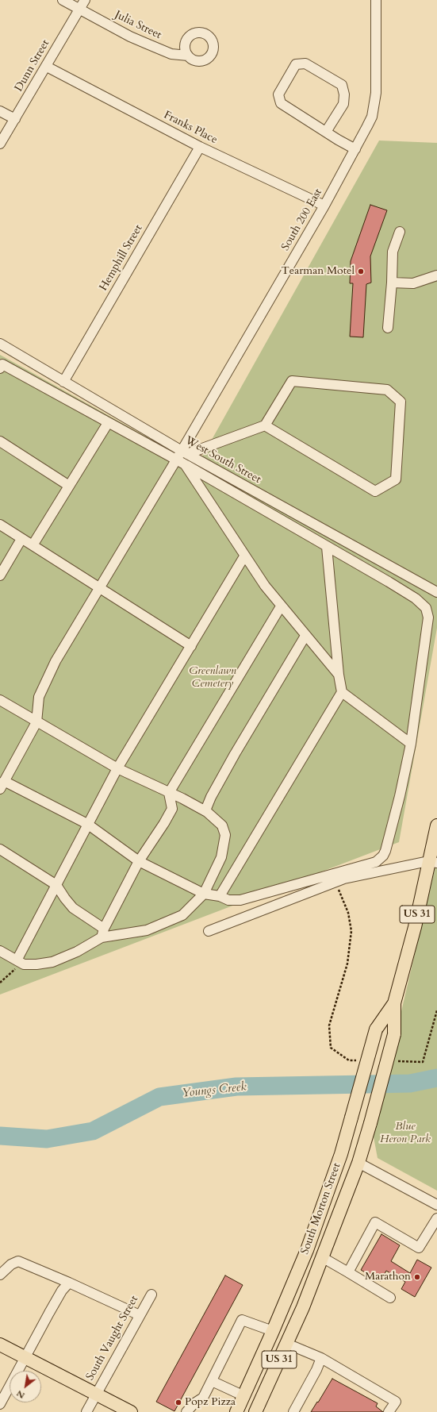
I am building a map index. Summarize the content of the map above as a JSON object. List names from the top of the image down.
{
  "streets": {
    "main road": ["US 31", "South Morton Street"],
    "street": [
      "Julia Street",
      "Dunn Street",
      "Franks Place",
      "South 200 East",
      "Hemphill Street",
      "West South Street",
      "South Vaught Street"
    ]
  },
  "crossings": [
    ["Julia Street", "Dunn Street"],
    ["Dunn Street", "Franks Place"],
    ["Franks Place", "South 200 East"],
    ["Franks Place", "Hemphill Street"],
    ["South 200 East", "West South Street"],
    ["Hemphill Street", "West South Street"]
  ],
  "water": ["Youngs Creek"],
  "parks": ["Greenlawn Cemetery", "Blue Heron Park"],
  "places": ["Tearman Motel", "Marathon", "Popz Pizza"],
  "north": "bottom left"
}
